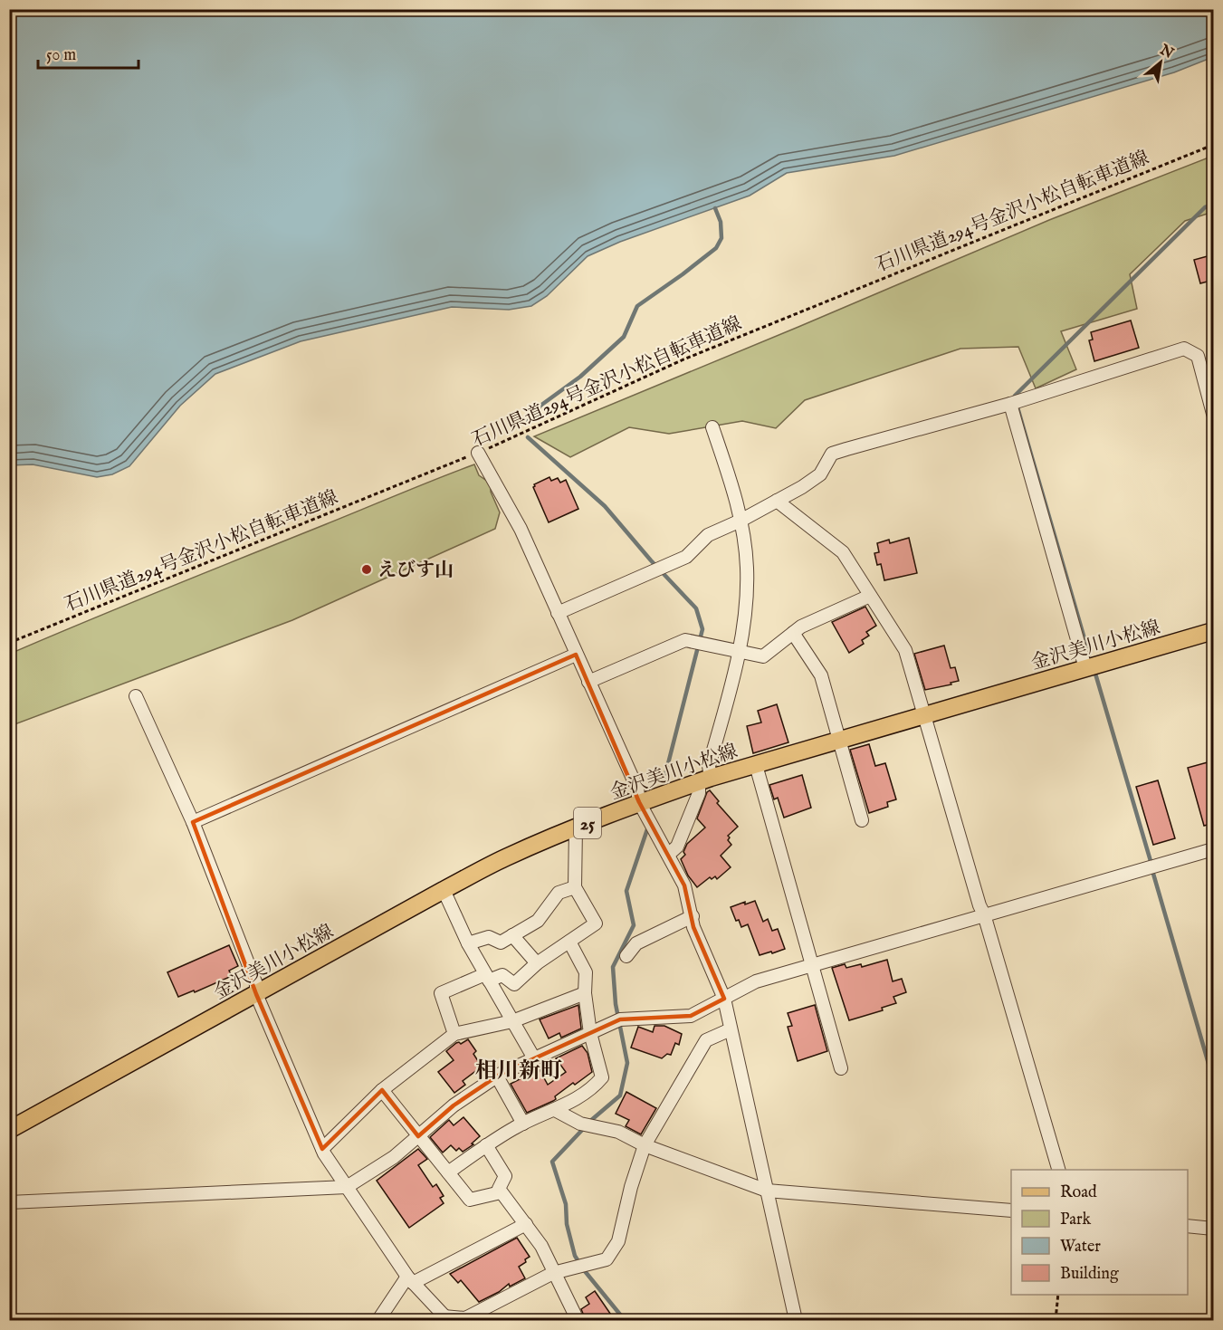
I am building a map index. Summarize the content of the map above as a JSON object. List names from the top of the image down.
{
  "streets": {
    "main road": ["金沢美川小松線", "25"],
    "path": ["石川県道294号金沢小松自転車道線"]
  },
  "districts": ["相川新町"],
  "places": ["えびす山"],
  "legend": [
    "Road",
    "Park",
    "Water",
    "Building"
  ],
  "scale_bar": "50 m",
  "north": "top right"
}
